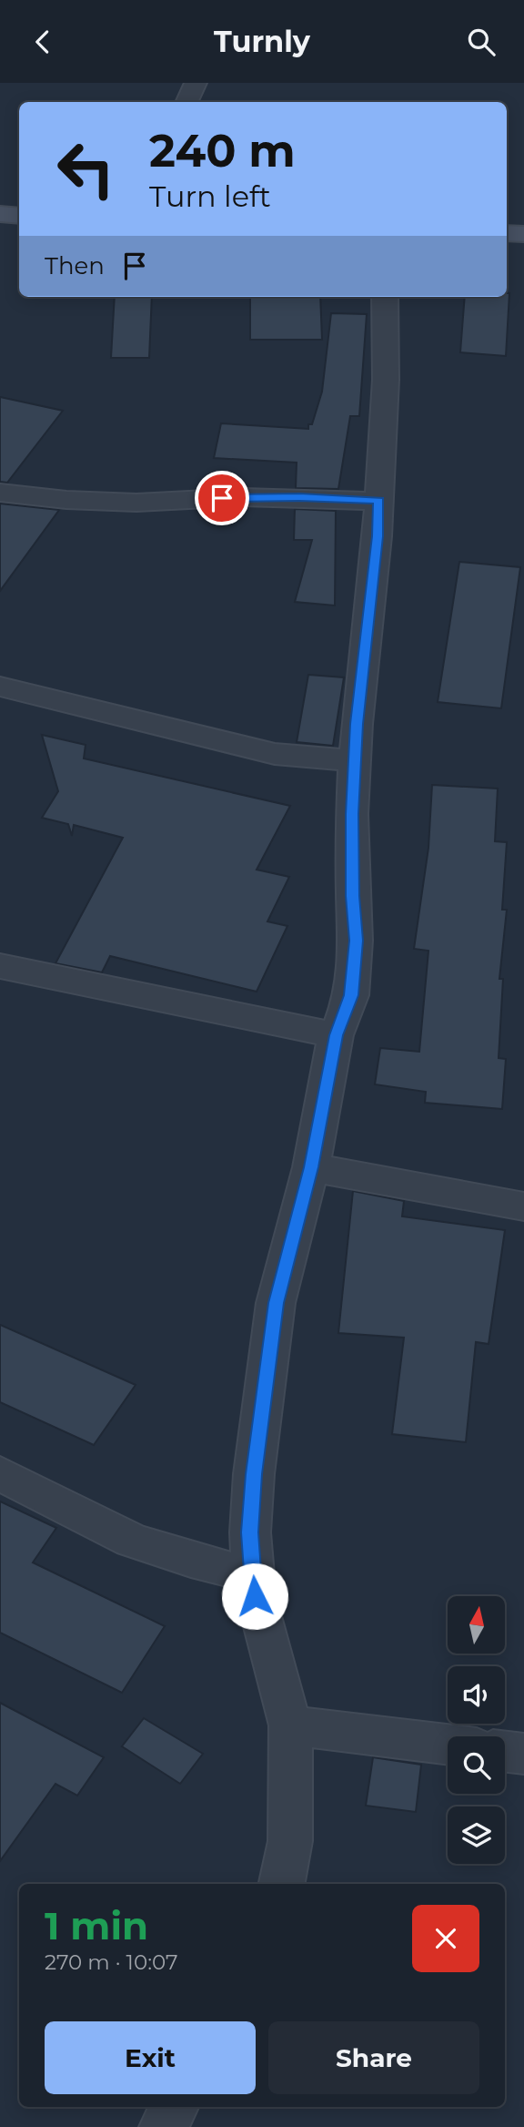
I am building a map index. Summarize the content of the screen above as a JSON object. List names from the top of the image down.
{
  "north": "top",
  "page": {
    "header": "Turnly",
    "turn": ["240 m", "Turn left"],
    "then": "Then",
    "heading": ["1 min", "270 m · 10:07"],
    "buttons": ["Exit", "Share"]
  }
}
